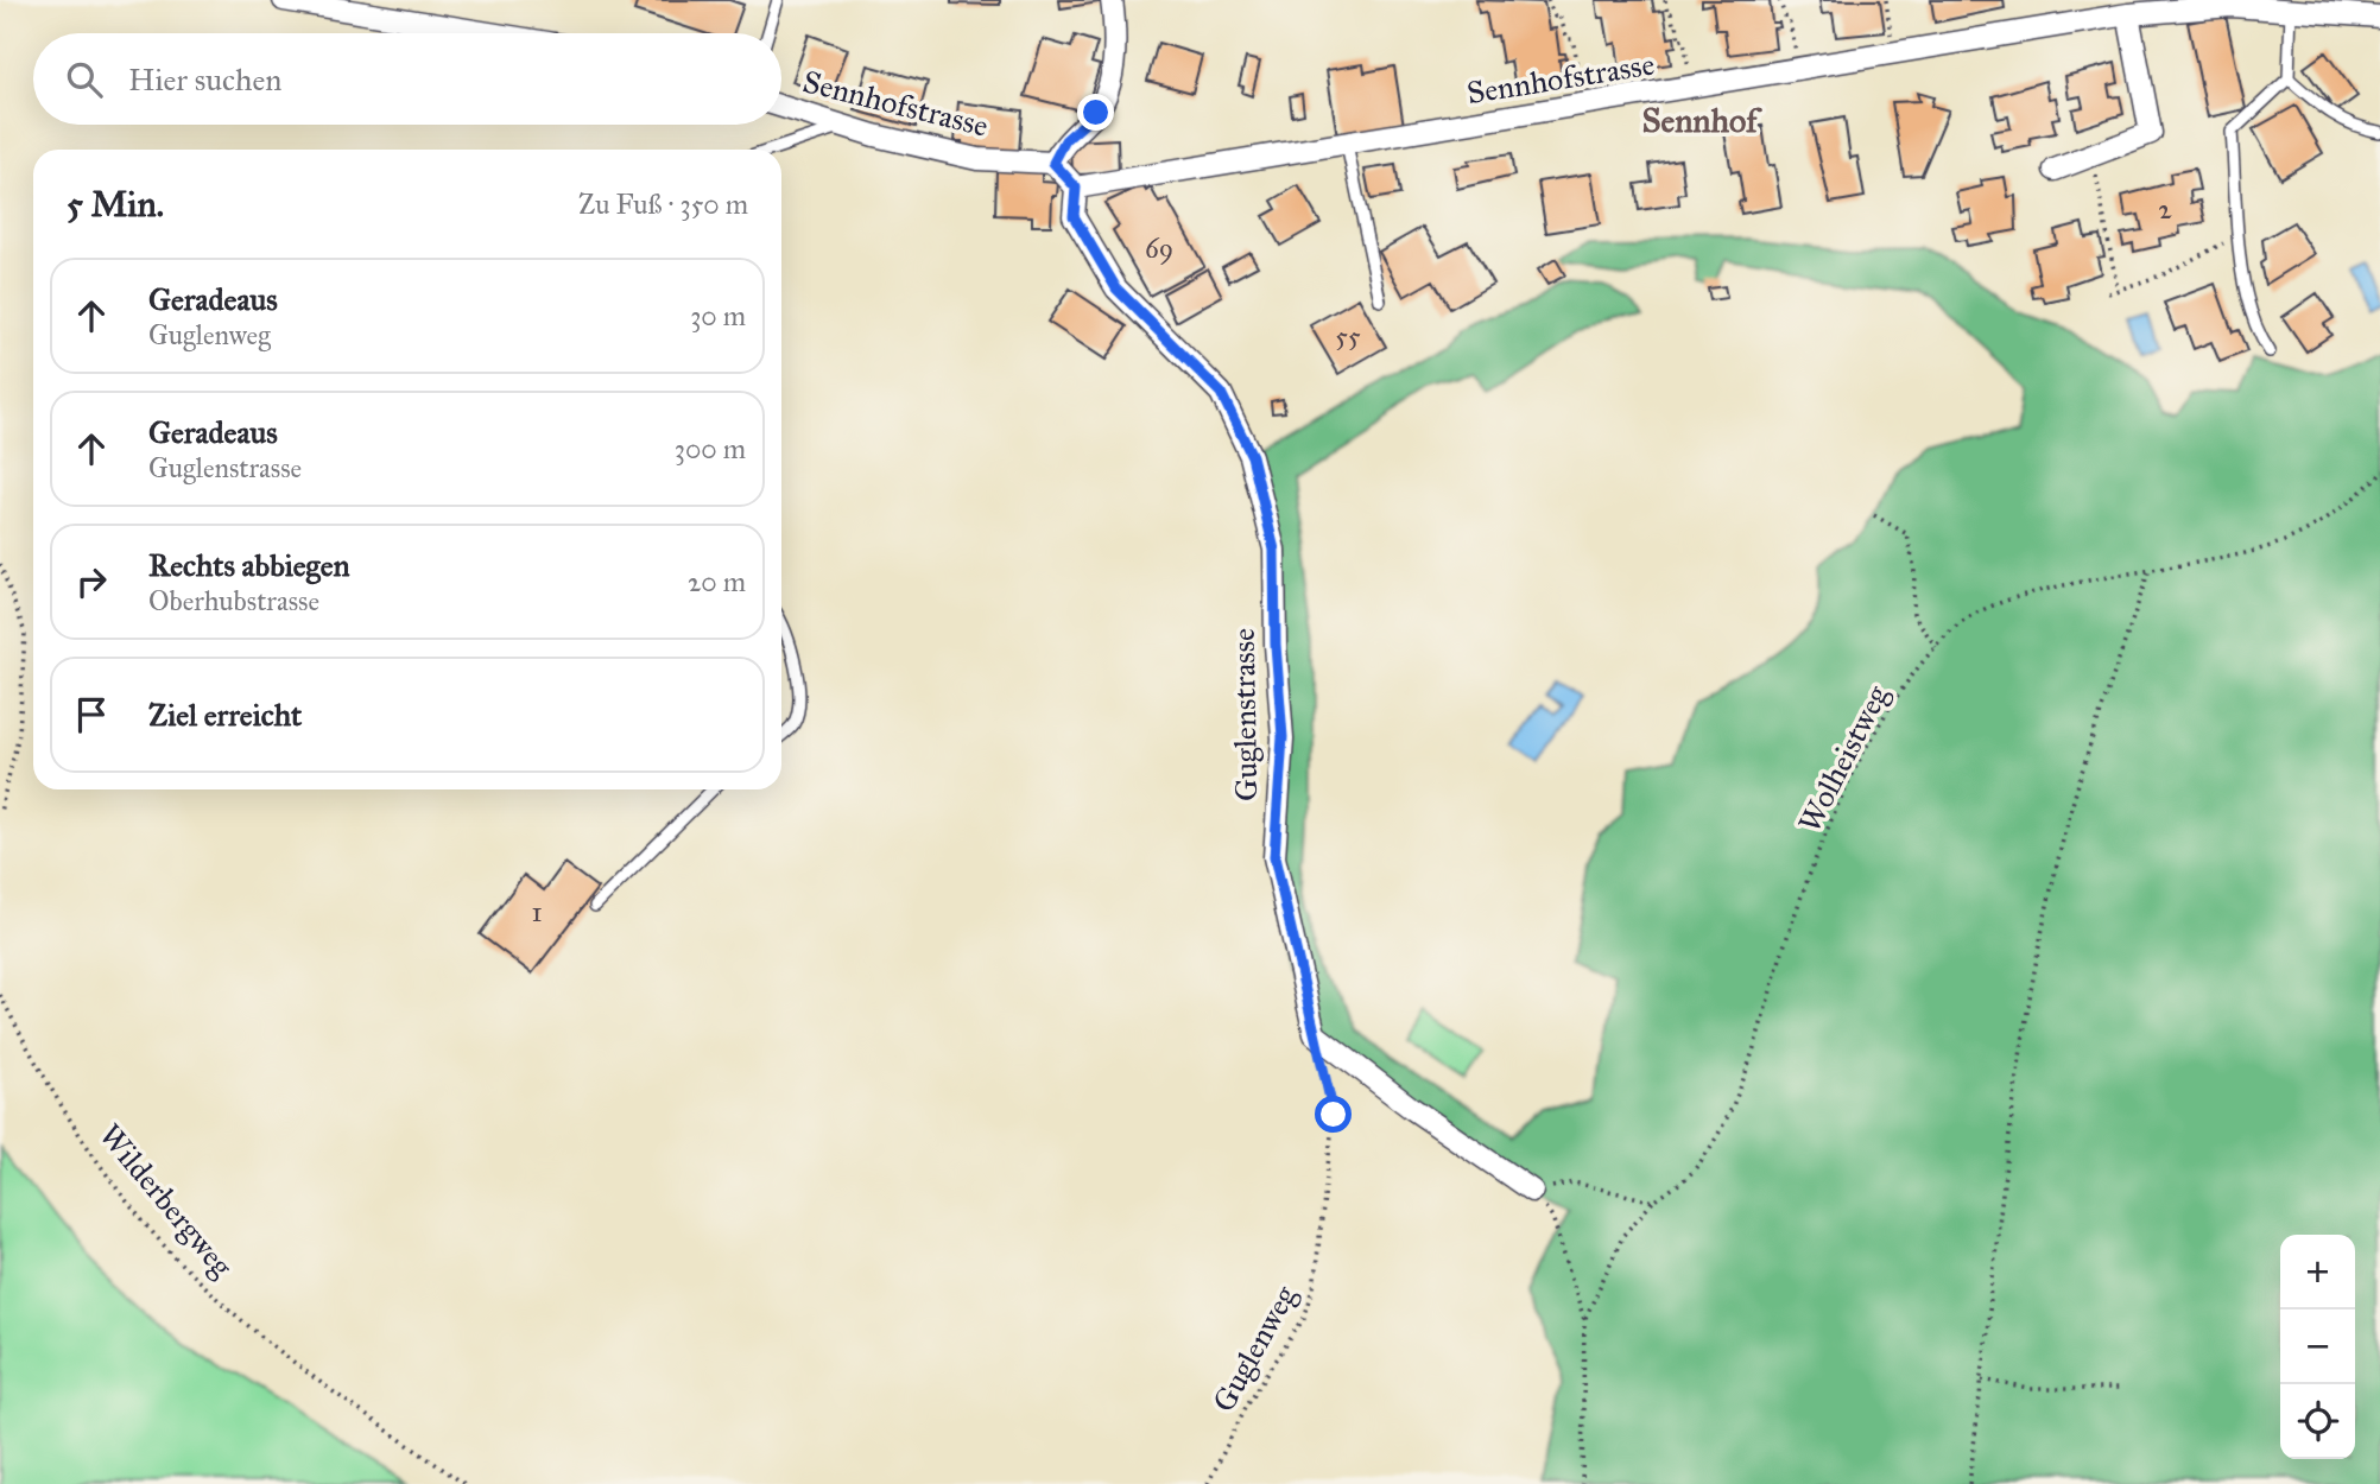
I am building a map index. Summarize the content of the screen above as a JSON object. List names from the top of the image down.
{
  "streets": {
    "street": ["Sennhofstrasse", "Guglenstrasse"],
    "path": ["Wolheistweg", "Wilderbergweg", "Guglenweg"]
  },
  "crossings": [
    ["Sennhofstrasse", "Guglenstrasse"],
    ["Guglenstrasse", "Guglenweg"]
  ],
  "districts": ["Sennhof"],
  "house_numbers": [
    "2",
    "69",
    "55",
    "1"
  ],
  "page": {
    "search": "Hier suchen",
    "heading": ["5 Min.", "Zu Fuß · 350 m"],
    "list": [
      ["Geradeaus", "Guglenweg", "30 m"],
      ["Geradeaus", "Guglenstrasse", "300 m"],
      ["Rechts abbiegen", "Oberhubstrasse", "20 m"],
      "Ziel erreicht"
    ],
    "map_buttons": ["+", "−"]
  }
}
